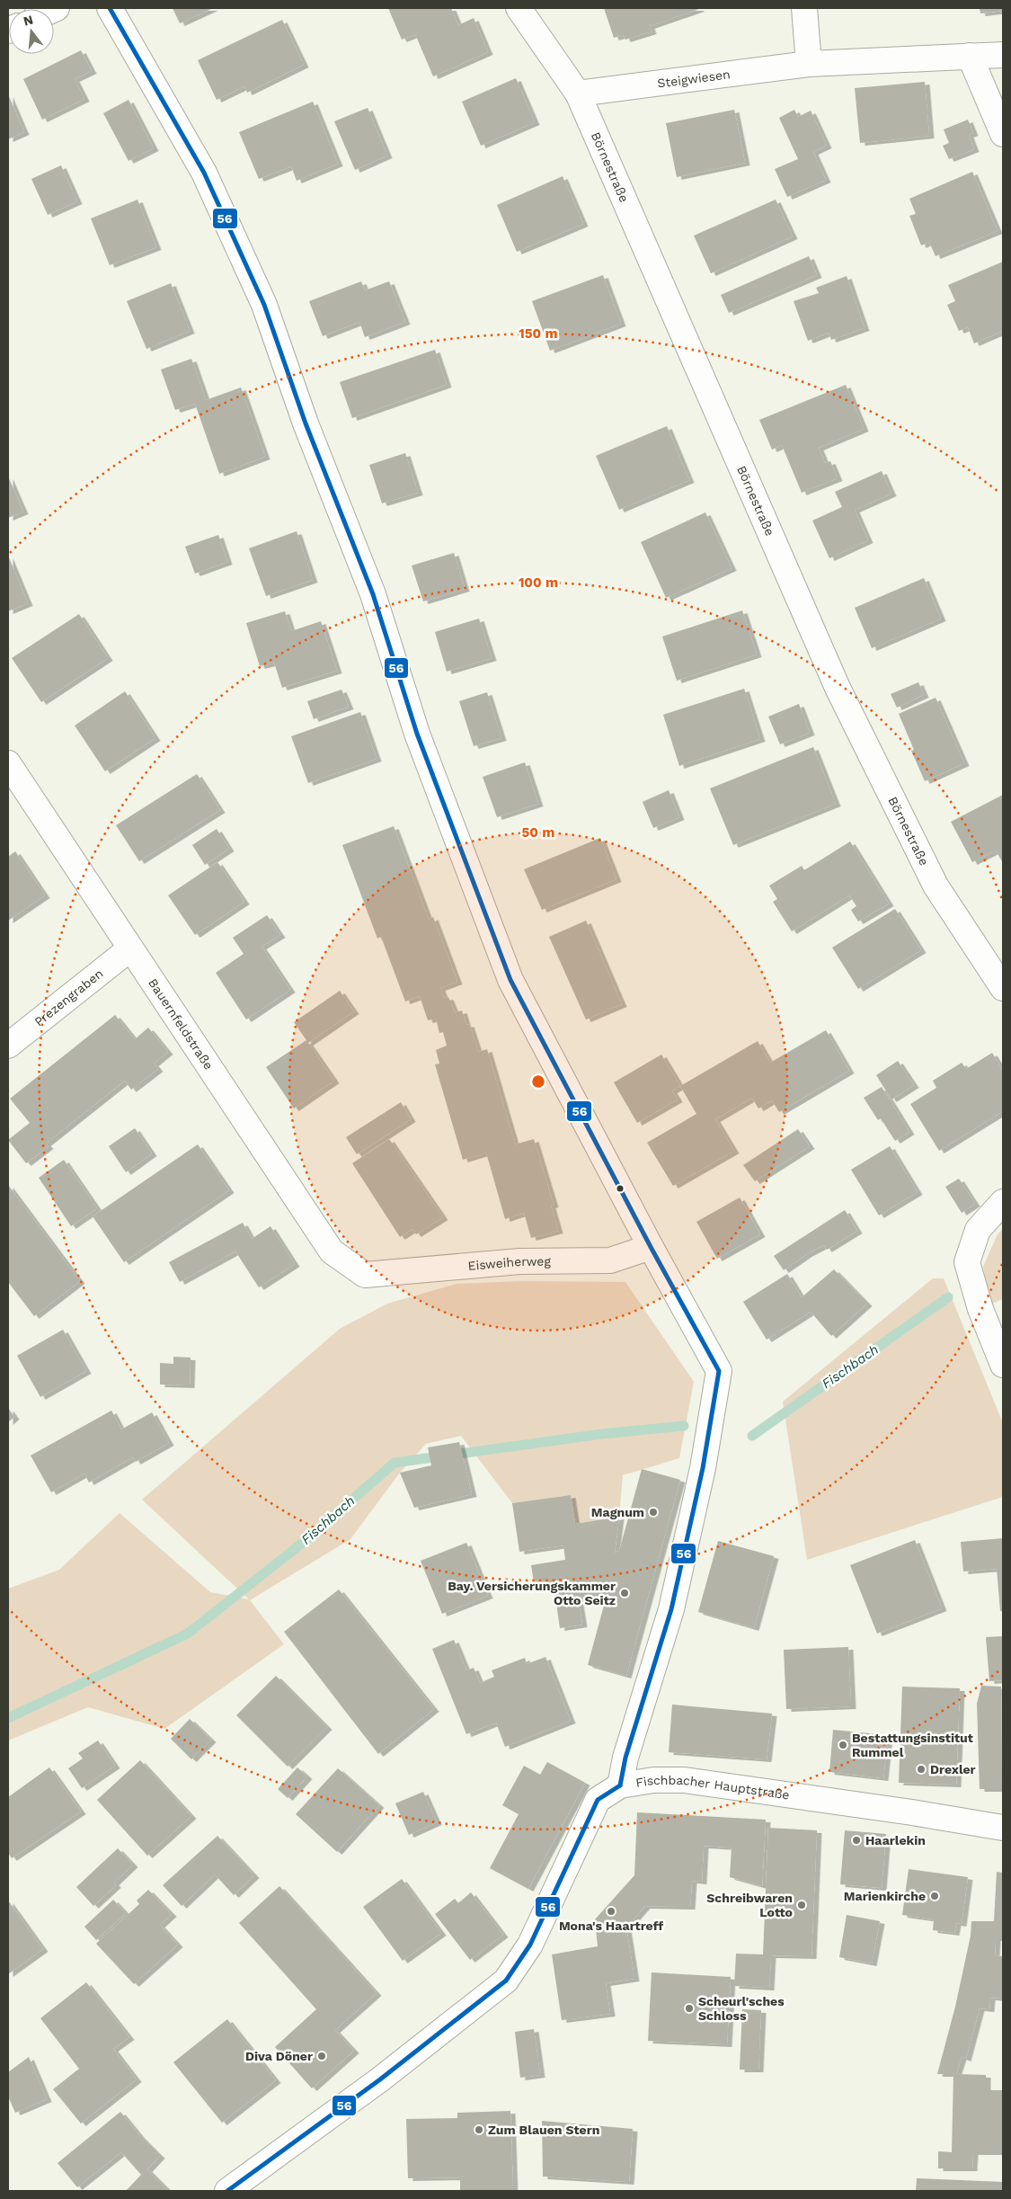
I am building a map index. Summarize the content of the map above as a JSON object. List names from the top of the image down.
{
  "streets": {
    "street": [
      "Steigwiesen",
      "Börnestraße",
      "Prezengraben",
      "Bauernfeldstraße",
      "Eisweiherweg",
      "Fischbacher Hauptstraße"
    ]
  },
  "crossings": [
    ["Steigwiesen", "Börnestraße"],
    ["Prezengraben", "Bauernfeldstraße"],
    ["Bauernfeldstraße", "Eisweiherweg"]
  ],
  "water": ["Fischbach"],
  "places": [
    "Magnum",
    "Bay. Versicherungskammer Otto Seitz",
    "Bestattungsinstitut Rummel",
    "Drexler",
    "Haarlekin",
    "Marienkirche",
    "Schreibwaren Lotto",
    "Mona's Haartreff",
    "Scheurl'sches Schloss",
    "Diva Döner",
    "Zum Blauen Stern"
  ],
  "lines": ["transit line 56"],
  "north": "top",
  "rings": ["150 m", "100 m", "50 m"]
}
